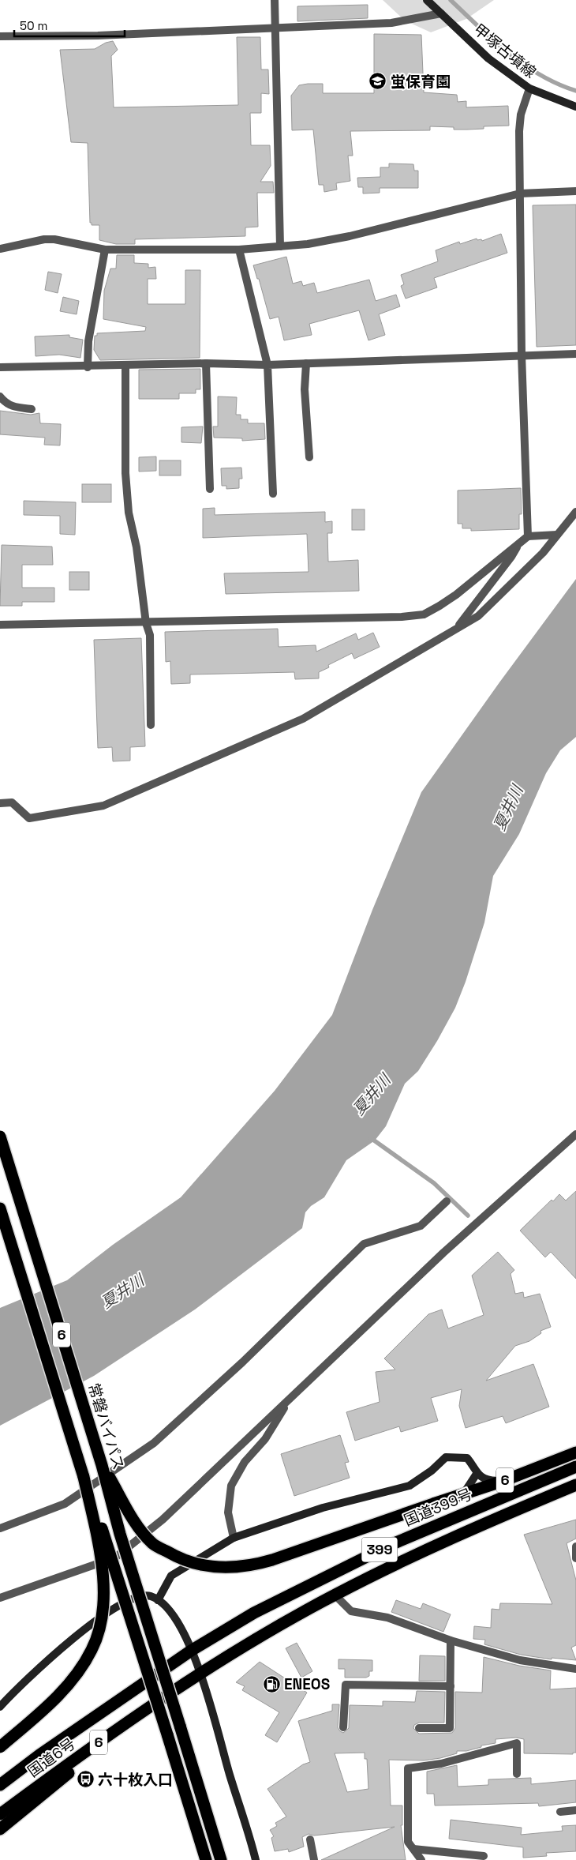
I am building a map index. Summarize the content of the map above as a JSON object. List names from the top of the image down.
{
  "streets": {
    "highway": [
      "6",
      "常磐バイパス",
      "国道399号",
      "399",
      "国道6号"
    ],
    "street": ["甲塚古墳線"]
  },
  "crossings": [
    ["6", "常磐バイパス"],
    ["6", "国道6号"],
    ["国道399号", "国道6号"],
    ["399", "国道6号"]
  ],
  "water": ["夏井川"],
  "places": {
    "school or university": ["蛍保育園"],
    "fuel station": ["ENEOS"],
    "bus stop": ["六十枚入口"]
  },
  "scale_bar": "50 m"
}
